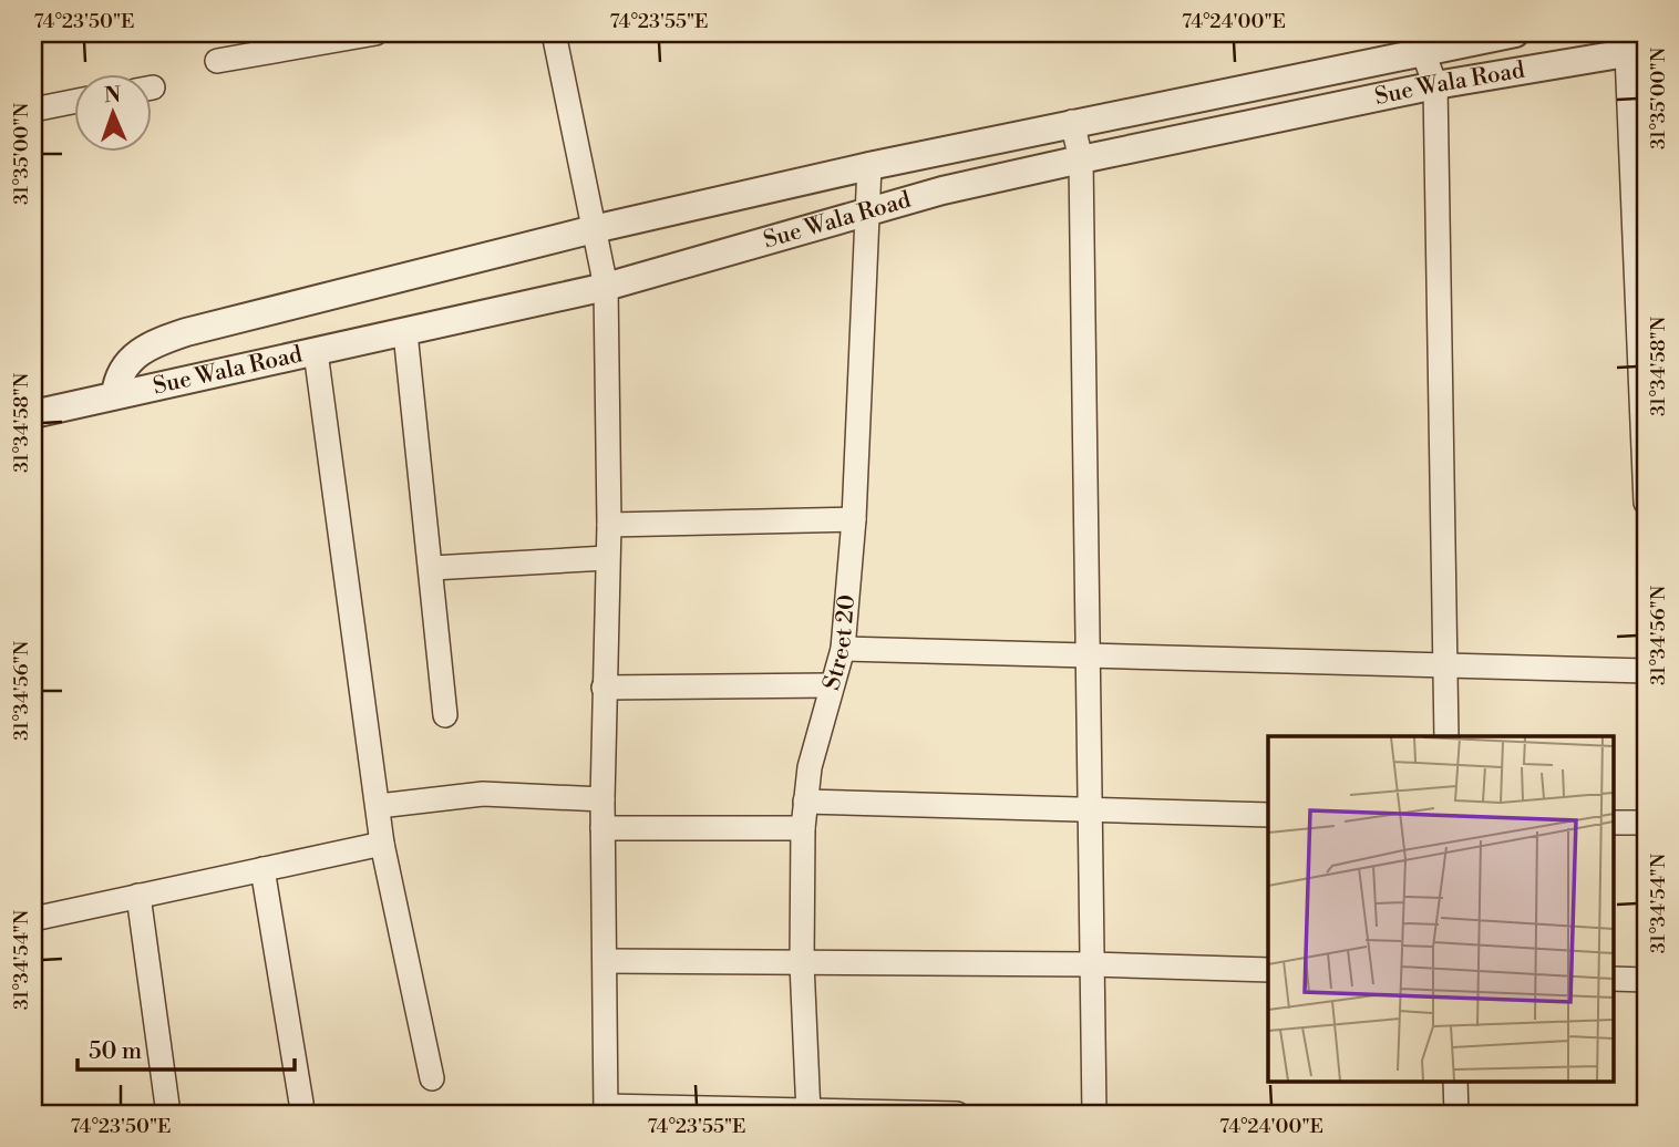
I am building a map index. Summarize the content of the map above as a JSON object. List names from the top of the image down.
{
  "streets": {
    "street": ["Sue Wala Road", "Street 20"]
  },
  "crossings": [
    ["Sue Wala Road", "Street 20"]
  ],
  "scale_bar": "50 m",
  "north": "top",
  "coordinates": [
    "74°23'50\"E",
    "74°23'55\"E",
    "74°24'00\"E",
    "31°35'00\"N",
    "31°34'58\"N",
    "31°34'56\"N",
    "31°34'54\"N"
  ]
}
